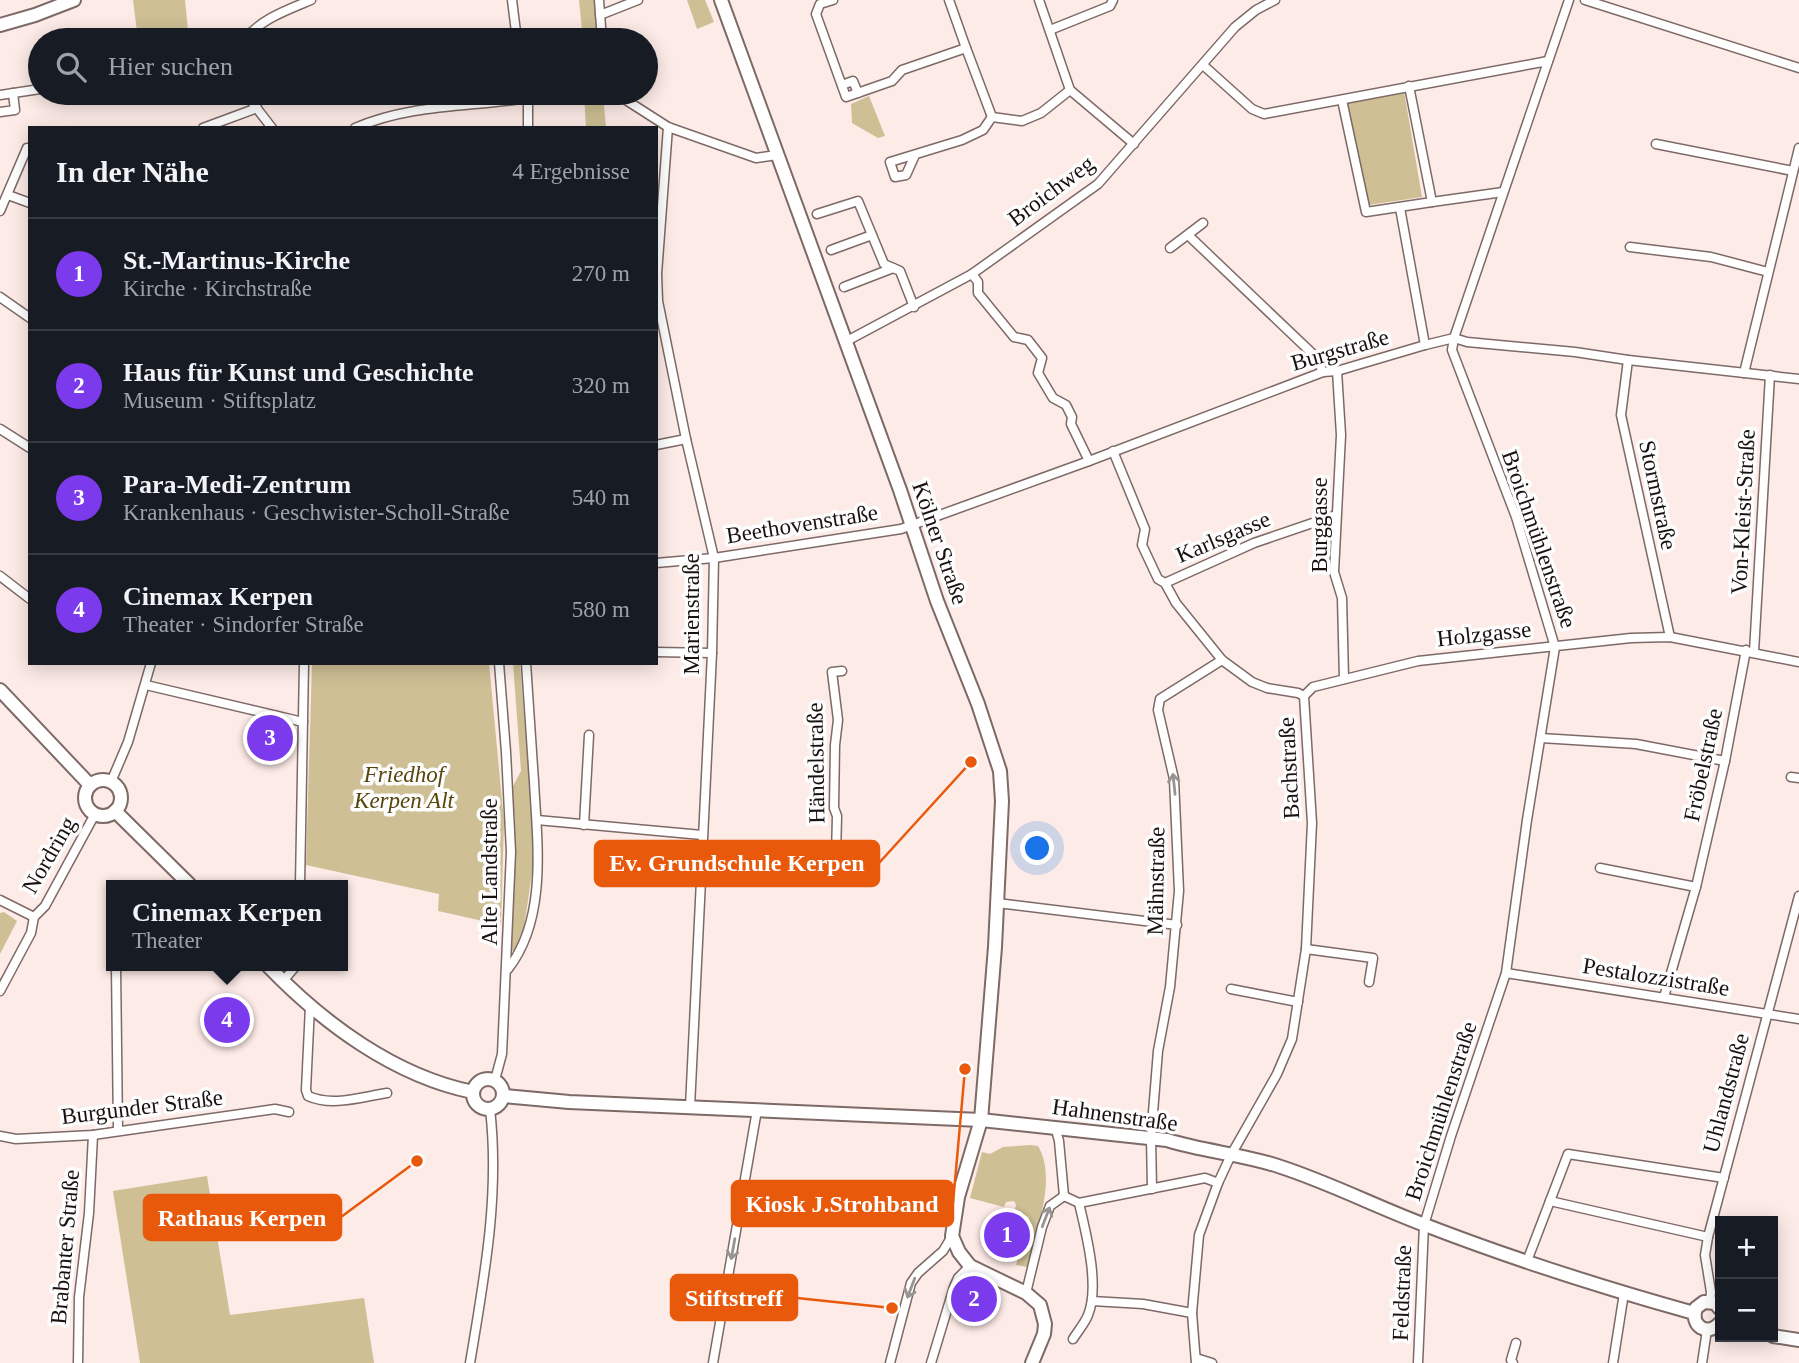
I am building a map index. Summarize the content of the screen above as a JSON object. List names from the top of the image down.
{
  "streets": {
    "main road": ["Kölner Straße", "Hahnenstraße"],
    "street": [
      "Broichweg",
      "Burgstraße",
      "Stormstraße",
      "Von-Kleist-Straße",
      "Beethovenstraße",
      "Burggasse",
      "Karlsgasse",
      "Broichmühlenstraße",
      "Marienstraße",
      "Holzgasse",
      "Händelstraße",
      "Fröbelstraße",
      "Bachstraße",
      "Nordring",
      "Alte Landstraße",
      "Mähnstraße",
      "Pestalozzistraße",
      "Uhlandstraße",
      "Burgunder Straße",
      "Brabanter Straße",
      "Feldstraße"
    ]
  },
  "crossings": [
    ["Broichweg", "Kölner Straße"],
    ["Burgstraße", "Stormstraße"],
    ["Burgstraße", "Von-Kleist-Straße"],
    ["Burgstraße", "Beethovenstraße"],
    ["Burgstraße", "Burggasse"],
    ["Burgstraße", "Broichmühlenstraße"],
    ["Burgstraße", "Kölner Straße"],
    ["Burgstraße", "Bachstraße"],
    ["Stormstraße", "Holzgasse"],
    ["Von-Kleist-Straße", "Holzgasse"],
    ["Von-Kleist-Straße", "Fröbelstraße"],
    ["Beethovenstraße", "Kölner Straße"],
    ["Beethovenstraße", "Marienstraße"],
    ["Burggasse", "Karlsgasse"],
    ["Burggasse", "Holzgasse"],
    ["Karlsgasse", "Bachstraße"],
    ["Broichmühlenstraße", "Holzgasse"],
    ["Broichmühlenstraße", "Pestalozzistraße"],
    ["Broichmühlenstraße", "Hahnenstraße"],
    ["Broichmühlenstraße", "Feldstraße"],
    ["Kölner Straße", "Hahnenstraße"],
    ["Marienstraße", "Händelstraße"],
    ["Marienstraße", "Hahnenstraße"],
    ["Holzgasse", "Fröbelstraße"],
    ["Holzgasse", "Bachstraße"],
    ["Fröbelstraße", "Pestalozzistraße"],
    ["Bachstraße", "Mähnstraße"],
    ["Bachstraße", "Hahnenstraße"],
    ["Alte Landstraße", "Hahnenstraße"],
    ["Mähnstraße", "Hahnenstraße"],
    ["Pestalozzistraße", "Uhlandstraße"],
    ["Burgunder Straße", "Brabanter Straße"],
    ["Hahnenstraße", "Feldstraße"]
  ],
  "one_way": ["Mähnstraße"],
  "parks": ["Friedhof Kerpen Alt"],
  "places": [
    "Ev. Grundschule Kerpen",
    "Kiosk J.Strohband",
    "Rathaus Kerpen",
    "Stiftstreff"
  ],
  "page": {
    "search": "Hier suchen",
    "heading": ["In der Nähe", "4 Ergebnisse"],
    "list": [
      {
        "mark": "1",
        "name": "St.-Martinus-Kirche",
        "note": "Kirche · Kirchstraße",
        "value": "270 m"
      },
      {
        "mark": "2",
        "name": "Haus für Kunst und Geschichte",
        "note": "Museum · Stiftsplatz",
        "value": "320 m"
      },
      {
        "mark": "3",
        "name": "Para-Medi-Zentrum",
        "note": "Krankenhaus · Geschwister-Scholl-Straße",
        "value": "540 m"
      },
      {
        "mark": "4",
        "name": "Cinemax Kerpen",
        "note": "Theater · Sindorfer Straße",
        "value": "580 m"
      }
    ],
    "pins": [
      "3",
      "4",
      "1",
      "2"
    ],
    "popup": ["Cinemax Kerpen", "Theater"],
    "map_buttons": ["+", "−"]
  }
}
